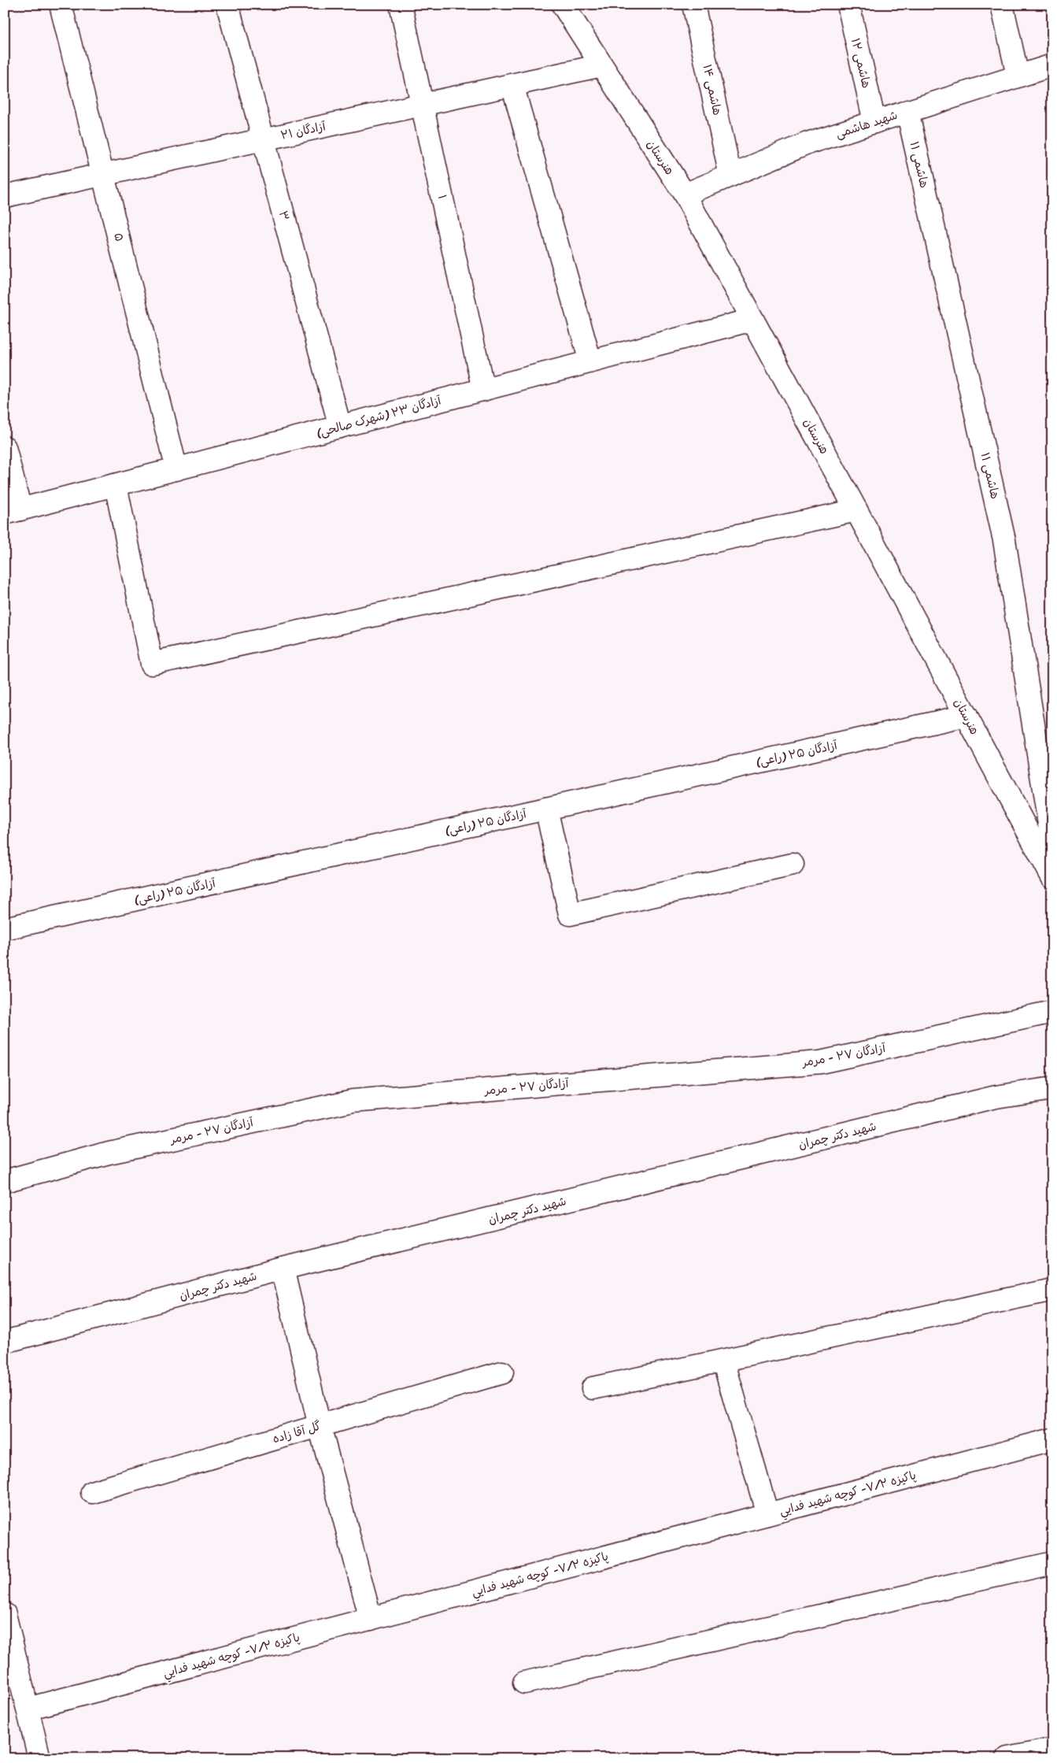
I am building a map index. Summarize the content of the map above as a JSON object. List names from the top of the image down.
{
  "streets": {
    "street": [
      "هاشمی ۱۲",
      "هاشمی ۱۴",
      "شهید هاشمی",
      "آزادگان ۲۱",
      "هنرستان",
      "هاشمی ۱۱",
      "۱",
      "۳",
      "۵",
      "آزادگان ۲۳ (شهرک صالحی)",
      "آزادگان ۲۵ (راعی)",
      "آزادگان ۲۷ - مرمر",
      "شهید دکتر چمران",
      "گل آقا زاده",
      "پاکیزه ۷/۲- كوچه شهيد فدايي"
    ]
  },
  "crossings": [
    ["هاشمی ۱۲", "شهید هاشمی"],
    ["هاشمی ۱۴", "شهید هاشمی"],
    ["شهید هاشمی", "هنرستان"],
    ["شهید هاشمی", "هاشمی ۱۱"],
    ["آزادگان ۲۱", "هنرستان"],
    ["آزادگان ۲۱", "۱"],
    ["آزادگان ۲۱", "۳"],
    ["آزادگان ۲۱", "۵"],
    ["هنرستان", "آزادگان ۲۳ (شهرک صالحی)"],
    ["هنرستان", "آزادگان ۲۵ (راعی)"],
    ["۱", "آزادگان ۲۳ (شهرک صالحی)"],
    ["۳", "آزادگان ۲۳ (شهرک صالحی)"],
    ["۵", "آزادگان ۲۳ (شهرک صالحی)"]
  ]
}
